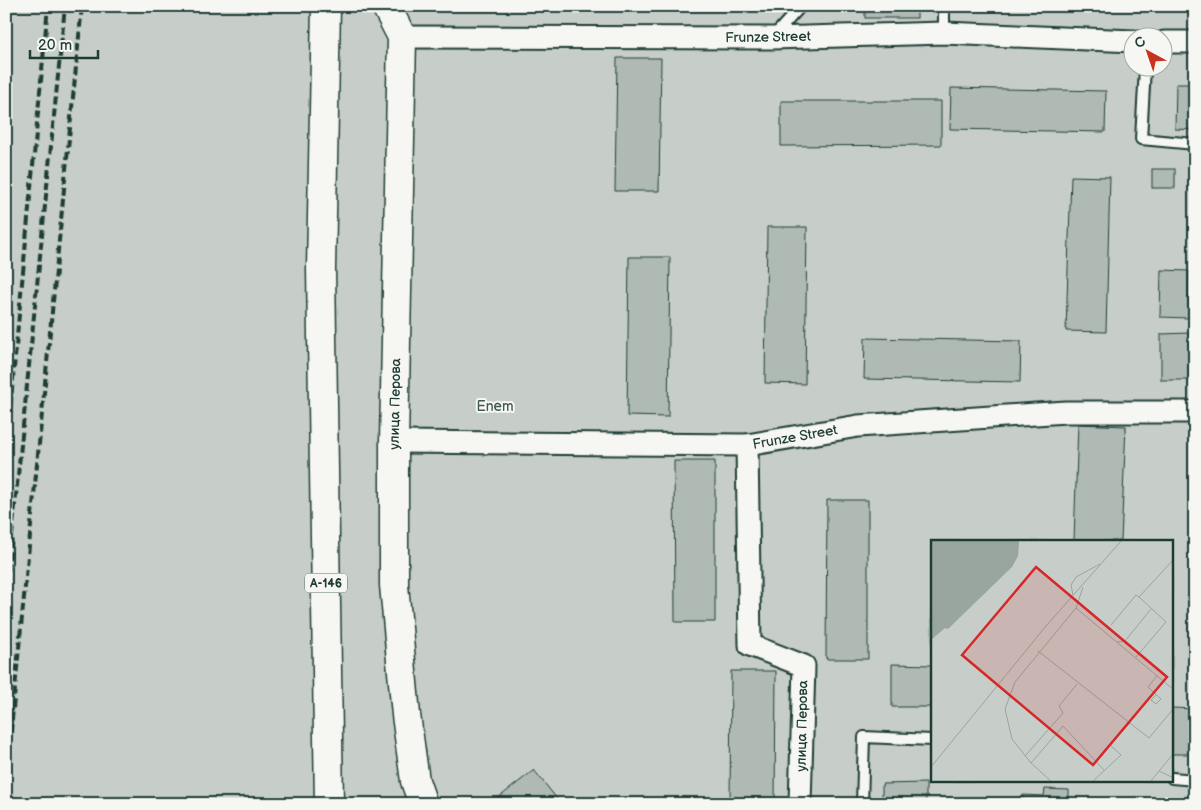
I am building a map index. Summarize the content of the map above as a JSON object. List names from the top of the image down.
{
  "streets": {
    "main road": ["улица Перова", "А-146"],
    "street": ["Frunze Street"]
  },
  "crossings": [
    ["Frunze Street", "улица Перова"]
  ],
  "parks": ["Enem"],
  "scale_bar": "20 m",
  "north": "top left"
}
